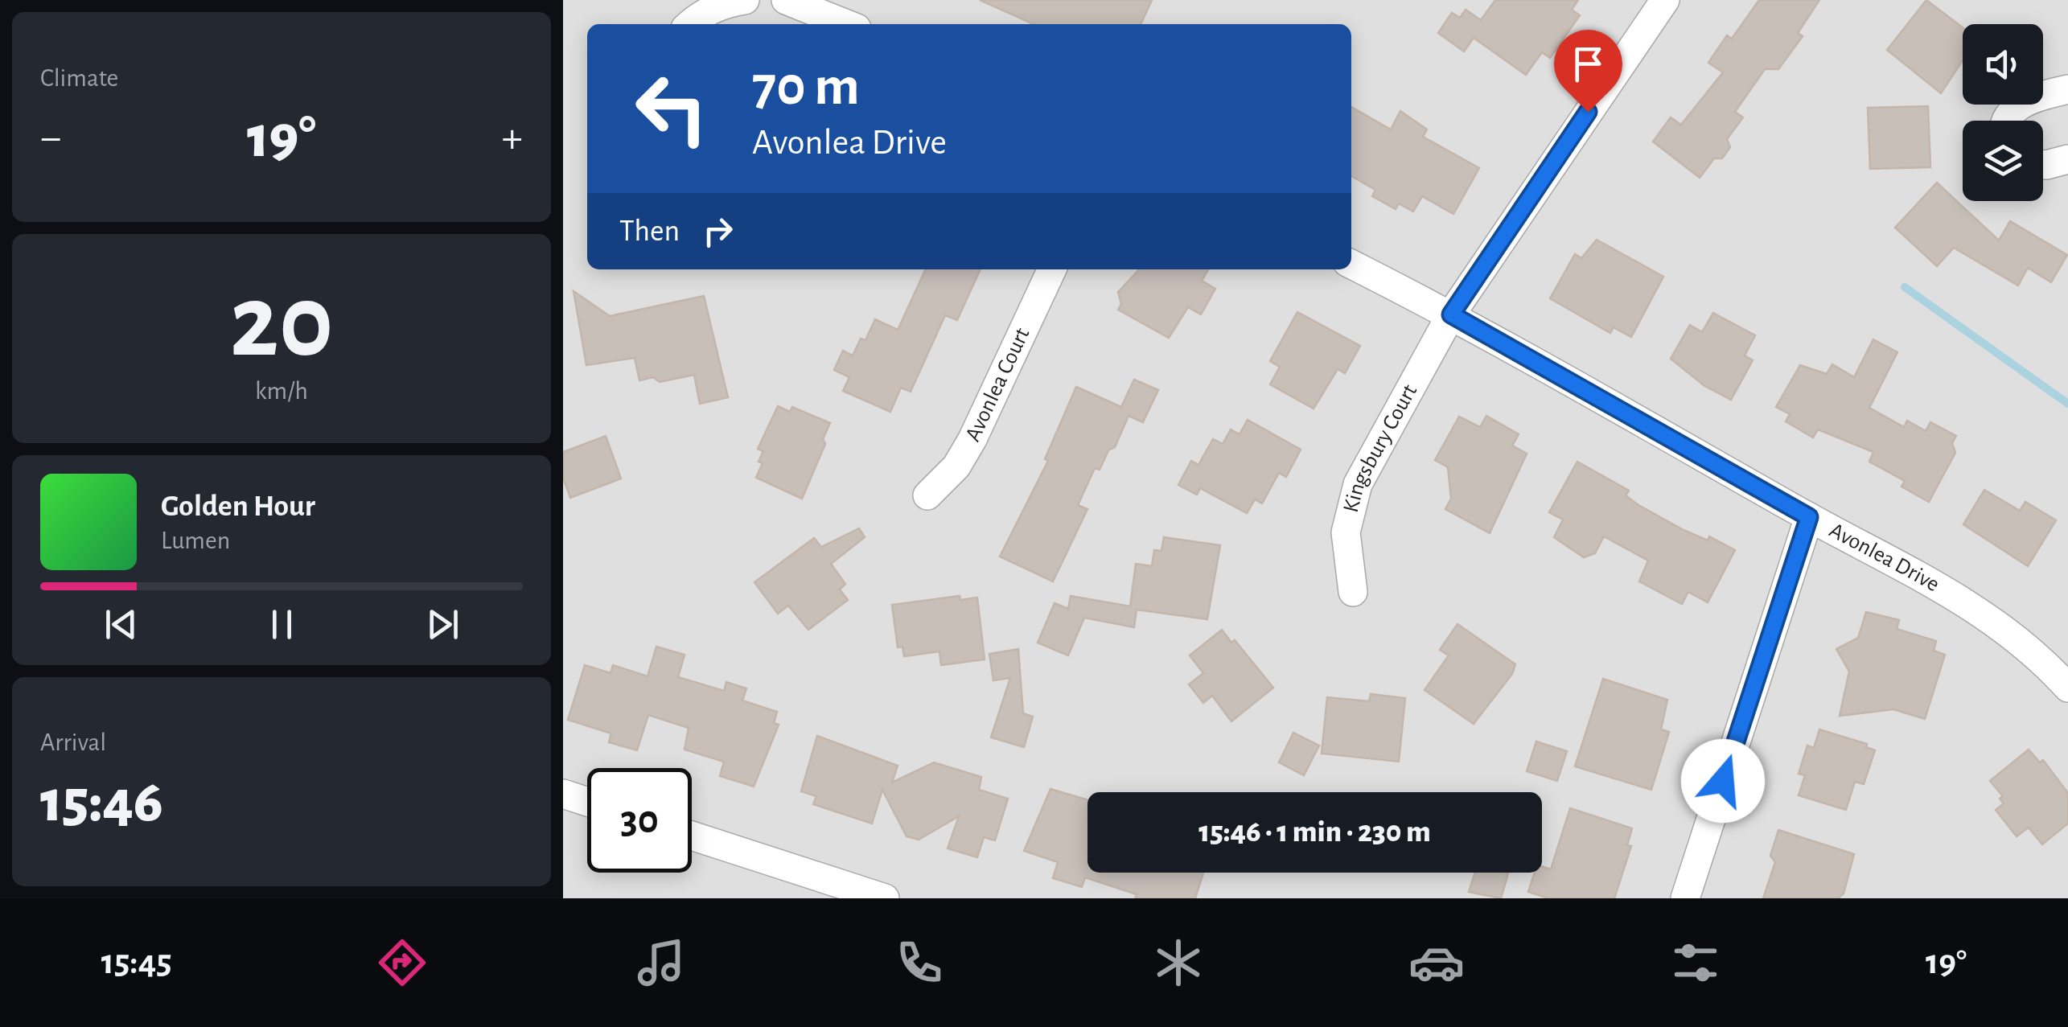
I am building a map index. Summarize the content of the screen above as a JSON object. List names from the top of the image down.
{
  "streets": {
    "street": ["Avonlea Court", "Kingsbury Court", "Avonlea Drive"]
  },
  "crossings": [
    ["Kingsbury Court", "Avonlea Drive"]
  ],
  "page": {
    "tile": [
      "Climate",
      ["20", "km/h"],
      ["Arrival", "15:46"]
    ],
    "turn": ["70 m", "Avonlea Drive"],
    "heat": ["−", "19°", "+"],
    "then": "Then",
    "song": ["Golden Hour", "Lumen"],
    "limit": "30",
    "trip": "15:46 · 1 min · 230 m",
    "tabs": ["15:45", "19°"]
  }
}
